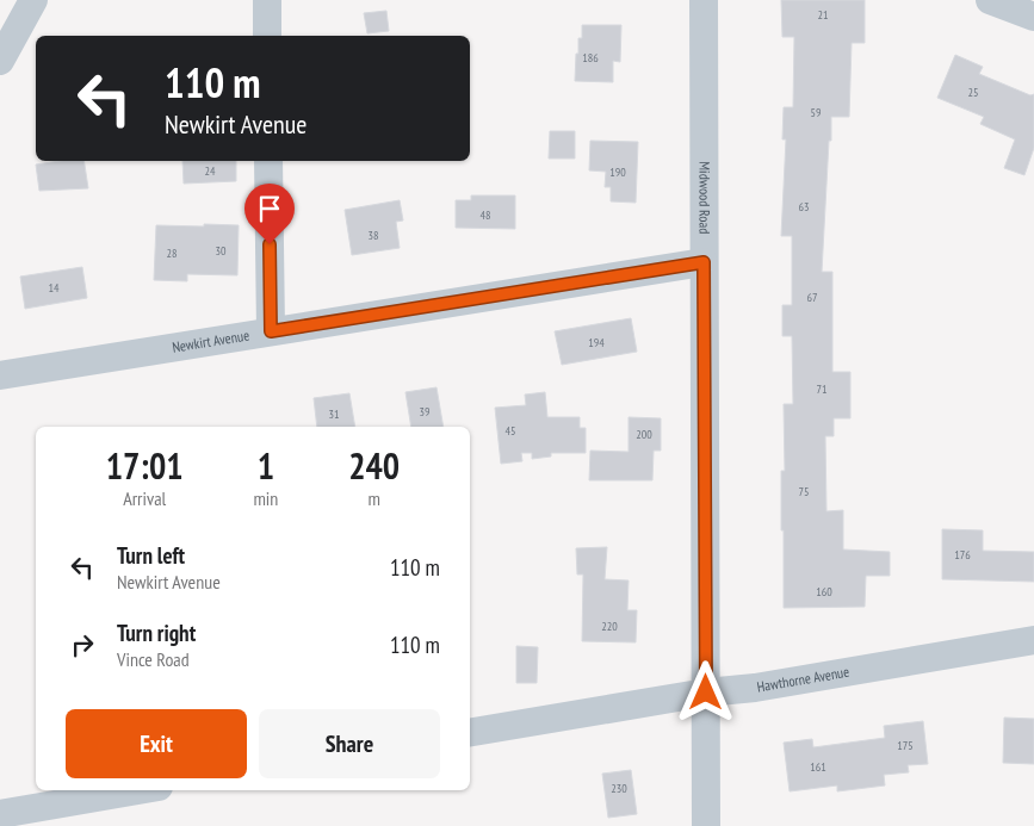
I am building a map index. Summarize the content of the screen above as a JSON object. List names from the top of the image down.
{
  "streets": {
    "street": ["Midwood Road", "Newkirt Avenue", "Hawthorne Avenue"]
  },
  "crossings": [
    ["Midwood Road", "Newkirt Avenue"],
    ["Midwood Road", "Hawthorne Avenue"]
  ],
  "house_numbers": [
    "21",
    "186",
    "25",
    "59",
    "24",
    "190",
    "63",
    "48",
    "38",
    "30",
    "28",
    "14",
    "67",
    "194",
    "71",
    "39",
    "31",
    "45",
    "200",
    "75",
    "176",
    "160",
    "220",
    "175",
    "161",
    "230"
  ],
  "page": {
    "turn": ["110 m", "Newkirt Avenue"],
    "eta": [
      "17:01",
      "Arrival",
      "1",
      "min",
      "240",
      "m"
    ],
    "list": [
      {
        "name": "Turn left",
        "note": "Newkirt Avenue",
        "value": "110 m"
      },
      {
        "name": "Turn right",
        "note": "Vince Road",
        "value": "110 m"
      }
    ],
    "buttons": ["Exit", "Share"]
  }
}
